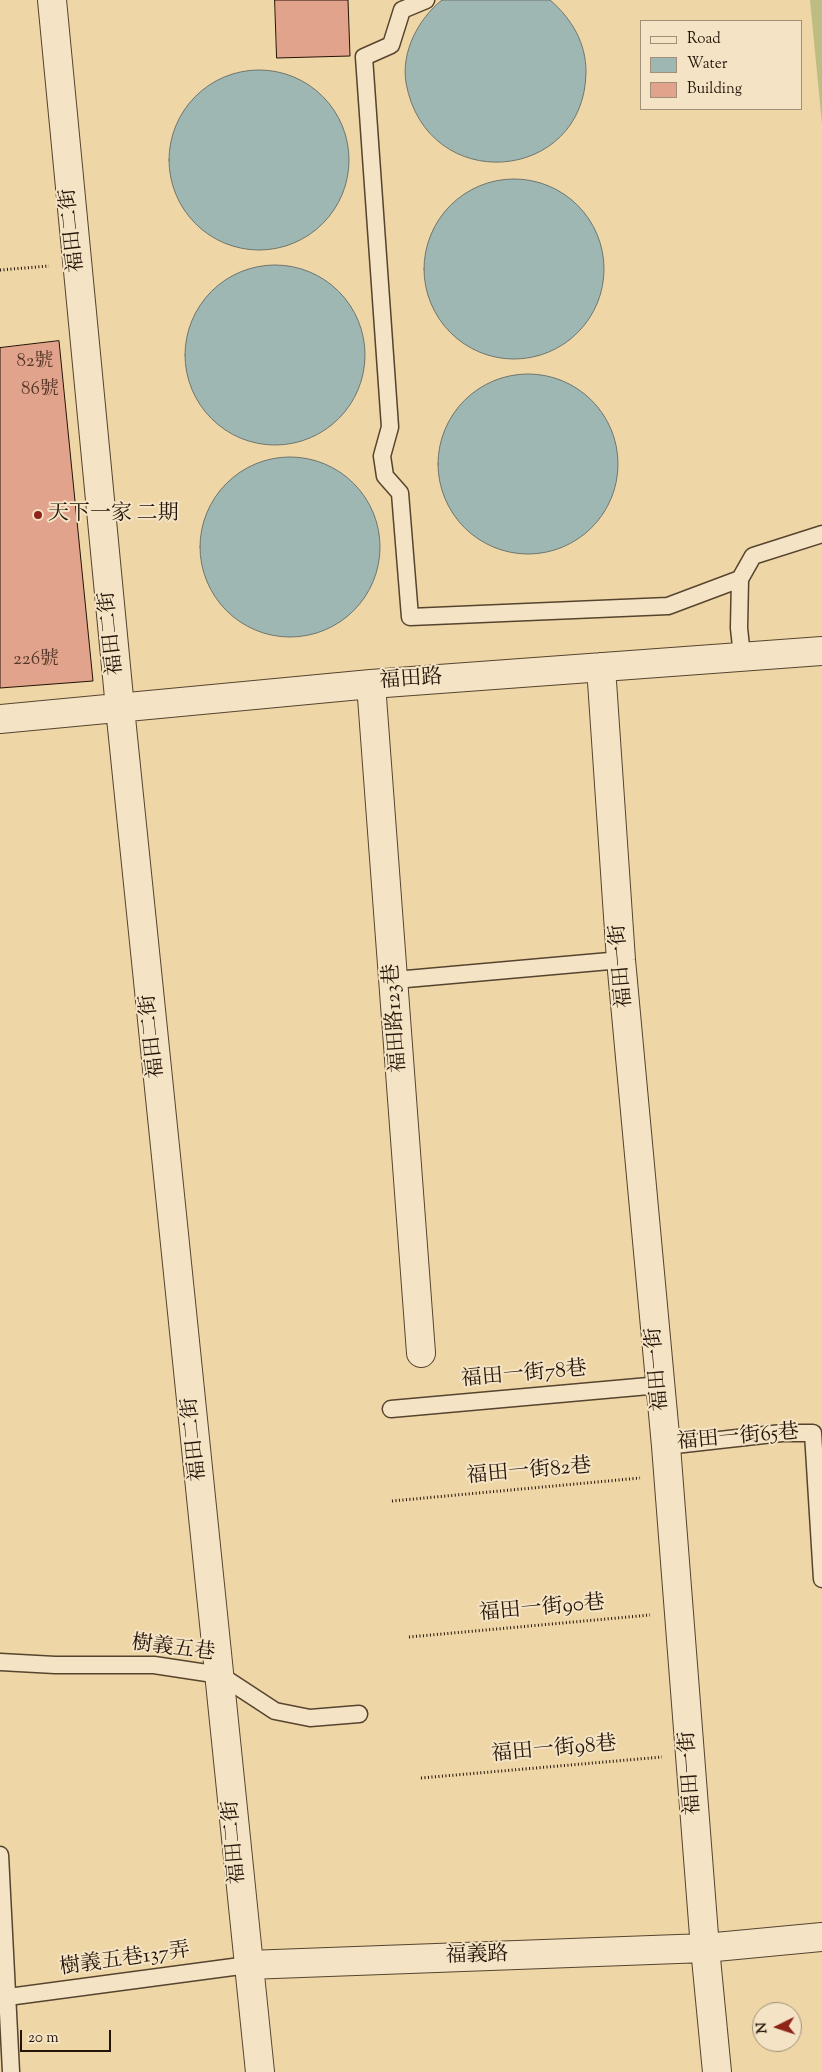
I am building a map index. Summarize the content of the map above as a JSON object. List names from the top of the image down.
{
  "streets": {
    "street": [
      "福田二街",
      "福田路",
      "福田一街",
      "福田路123巷",
      "福義路"
    ],
    "lane": [
      "福田一街78巷",
      "福田一街65巷",
      "樹義五巷",
      "樹義五巷137弄"
    ],
    "path": ["福田一街82巷", "福田一街90巷", "福田一街98巷"]
  },
  "crossings": [
    ["福田二街", "福田路"],
    ["福田二街", "樹義五巷"],
    ["福田二街", "福義路"],
    ["福田二街", "樹義五巷137弄"],
    ["福田路", "福田一街"],
    ["福田路", "福田路123巷"],
    ["福田一街", "福田一街78巷"],
    ["福田一街", "福田一街65巷"],
    ["福田一街", "福田一街82巷"],
    ["福田一街", "福田一街90巷"],
    ["福田一街", "福田一街98巷"],
    ["福田一街", "福義路"],
    ["福義路", "樹義五巷137弄"]
  ],
  "places": ["天下一家 二期"],
  "house_numbers": ["82號", "86號", "226號"],
  "legend": ["Road", "Water", "Building"],
  "scale_bar": "20 m",
  "north": "left"
}
